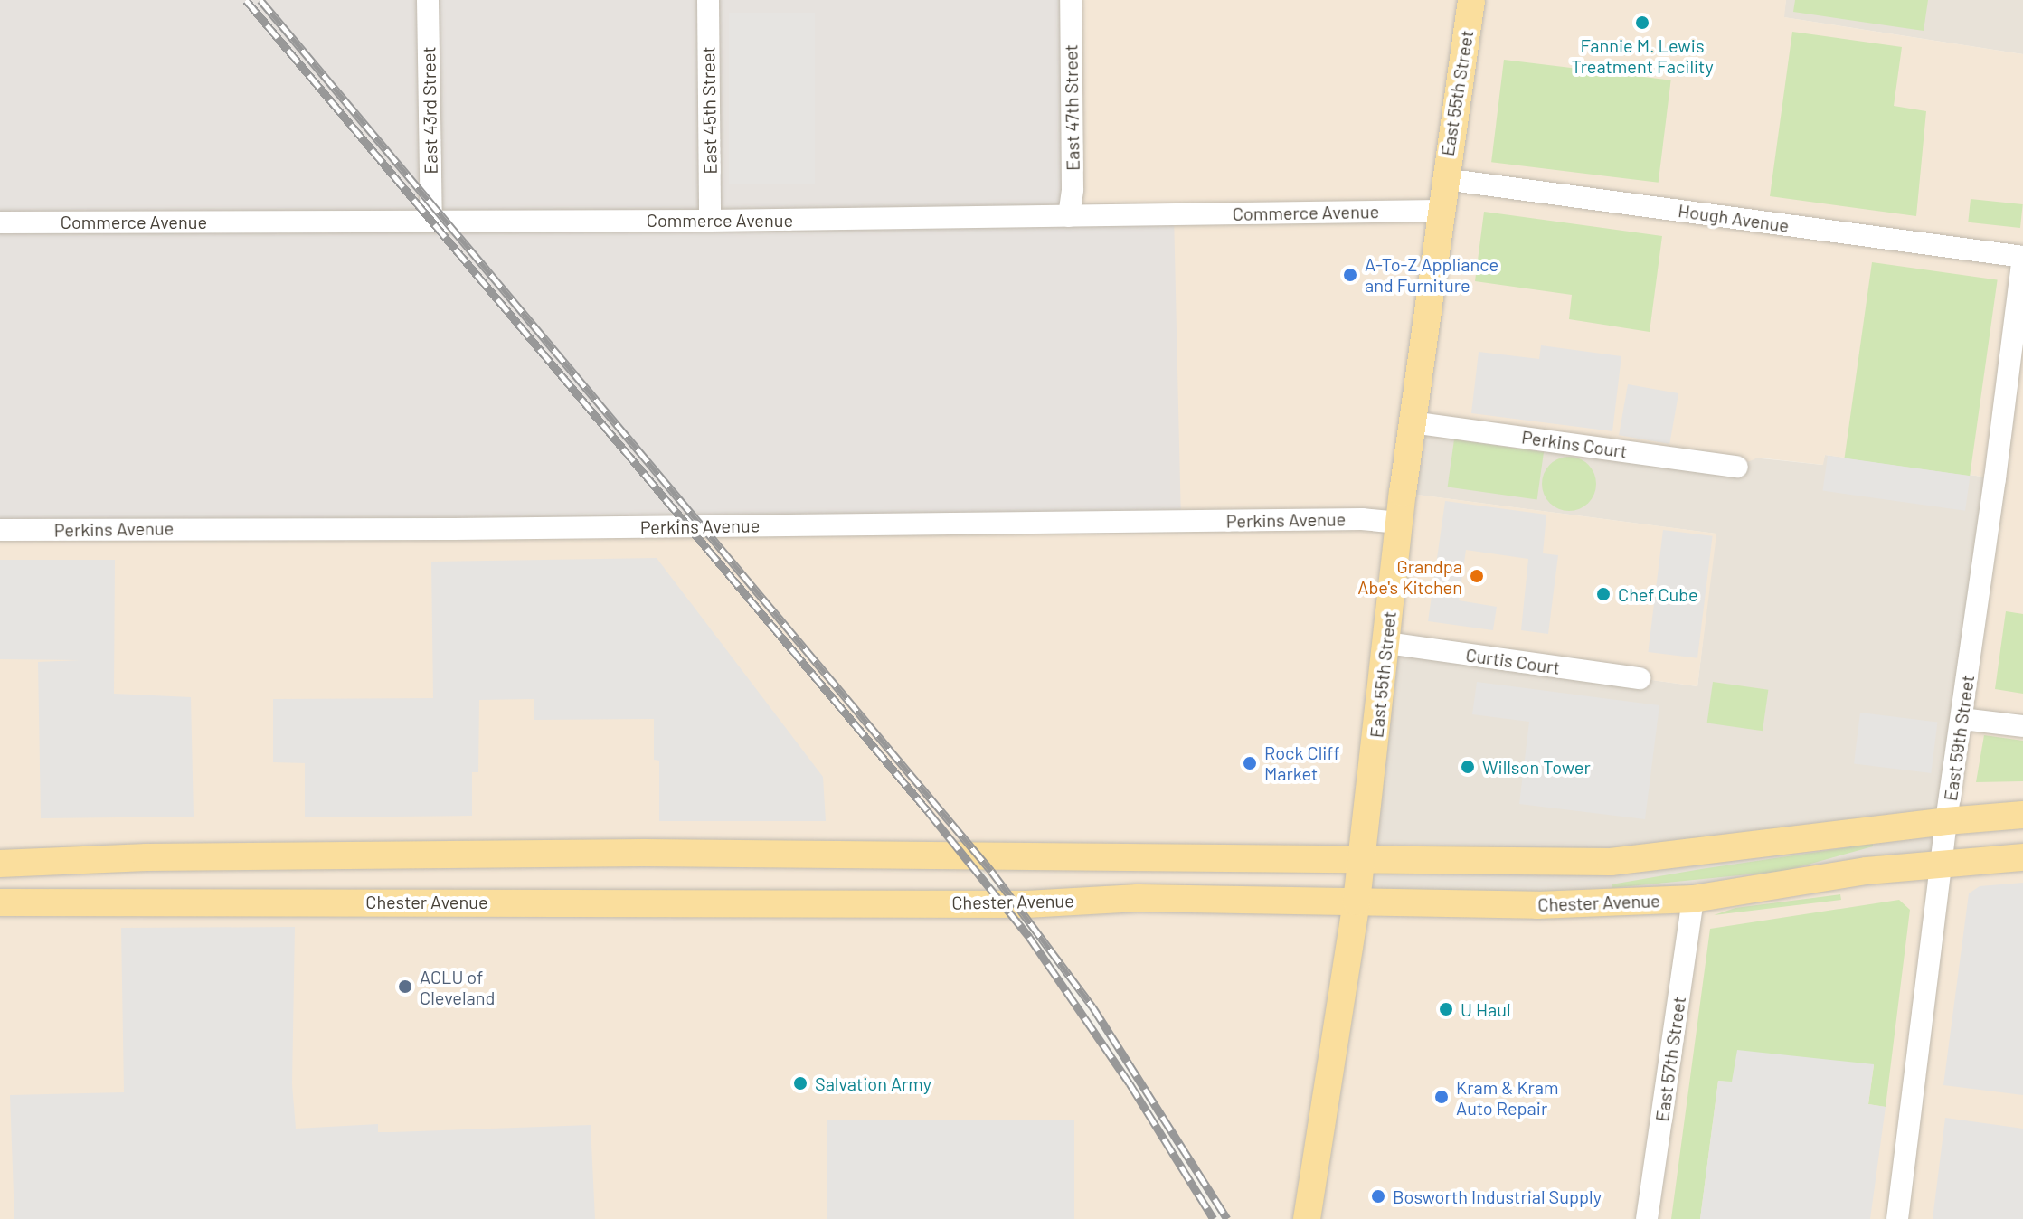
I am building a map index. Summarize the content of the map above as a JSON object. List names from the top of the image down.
{
  "streets": {
    "main road": ["East 55th Street", "Chester Avenue"],
    "street": [
      "East 47th Street",
      "East 43rd Street",
      "East 45th Street",
      "Commerce Avenue",
      "Hough Avenue",
      "Perkins Court",
      "Perkins Avenue",
      "Curtis Court",
      "East 59th Street",
      "East 57th Street"
    ]
  },
  "crossings": [
    ["East 55th Street", "Commerce Avenue"],
    ["East 55th Street", "Hough Avenue"],
    ["East 55th Street", "Perkins Court"],
    ["East 55th Street", "Perkins Avenue"],
    ["East 55th Street", "Curtis Court"],
    ["East 55th Street", "Chester Avenue"],
    ["East 47th Street", "Commerce Avenue"],
    ["East 43rd Street", "Commerce Avenue"],
    ["East 45th Street", "Commerce Avenue"],
    ["Hough Avenue", "East 59th Street"],
    ["East 59th Street", "Chester Avenue"],
    ["Chester Avenue", "East 57th Street"]
  ],
  "places": [
    "Fannie M. Lewis Treatment Facility",
    "A-To-Z Appliance and Furniture",
    "Grandpa Abe's Kitchen",
    "Chef Cube",
    "Rock Cliff Market",
    "Willson Tower",
    "ACLU of Cleveland",
    "U Haul",
    "Salvation Army",
    "Kram & Kram Auto Repair",
    "Bosworth Industrial Supply"
  ]
}
